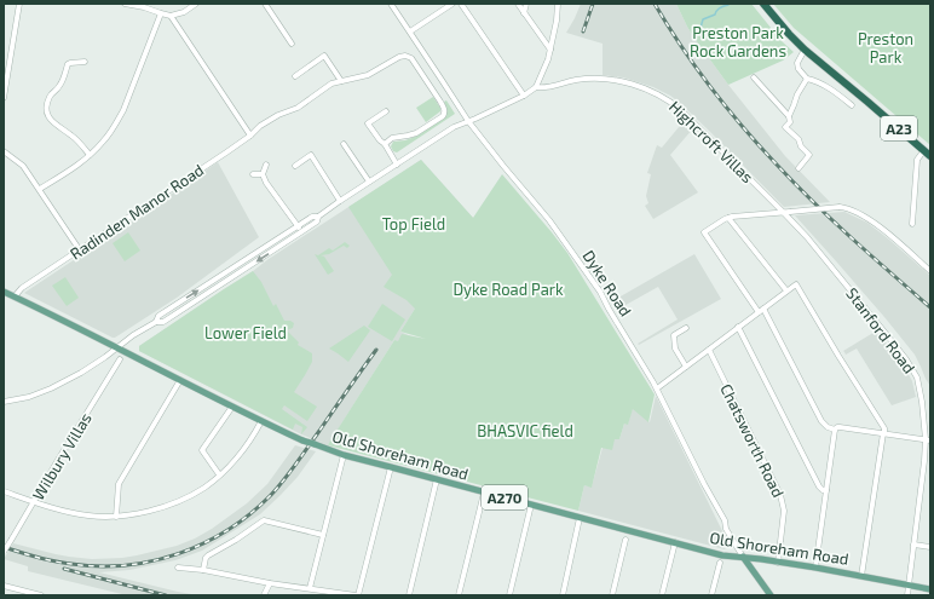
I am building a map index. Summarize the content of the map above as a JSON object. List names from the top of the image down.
{
  "streets": {
    "highway": ["A23"],
    "main road": ["Dyke Road", "Old Shoreham Road", "A270"],
    "street": [
      "Highcroft Villas",
      "Radinden Manor Road",
      "Stanford Road",
      "Chatsworth Road",
      "Wilbury Villas"
    ]
  },
  "crossings": [
    ["Highcroft Villas", "Dyke Road"],
    ["Highcroft Villas", "Stanford Road"],
    ["Radinden Manor Road", "Old Shoreham Road"],
    ["Dyke Road", "Old Shoreham Road"],
    ["Stanford Road", "Old Shoreham Road"],
    ["Chatsworth Road", "Old Shoreham Road"]
  ],
  "parks": [
    "Preston Park Rock Gardens",
    "Preston Park",
    "Top Field",
    "Dyke Road Park",
    "Lower Field",
    "BHASVIC field"
  ]
}
